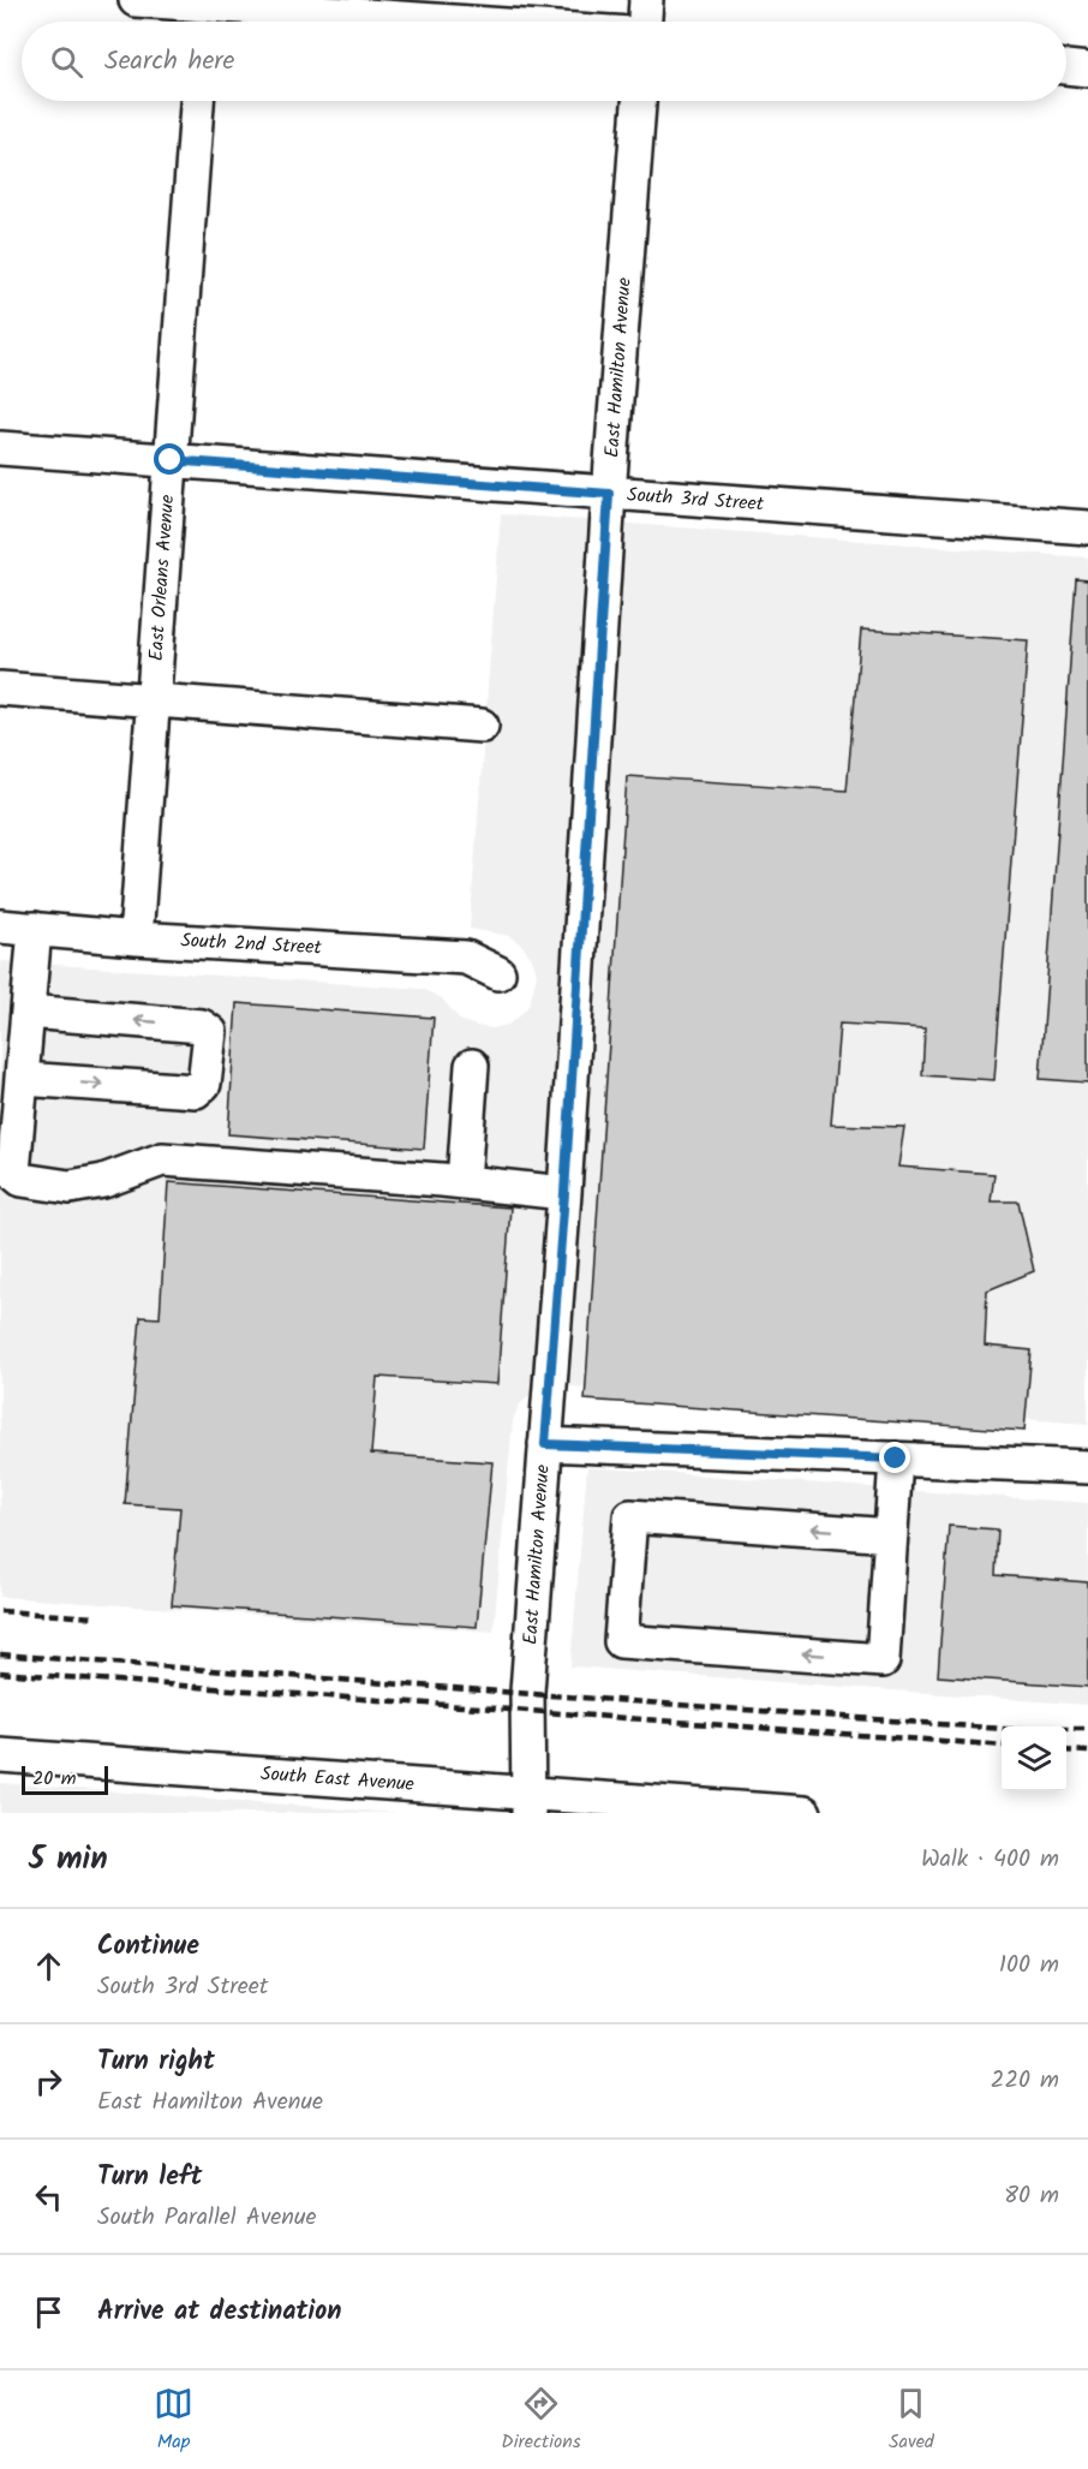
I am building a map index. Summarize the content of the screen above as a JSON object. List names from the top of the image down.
{
  "streets": {
    "street": [
      "East Hamilton Avenue",
      "South 3rd Street",
      "East Orleans Avenue",
      "South 2nd Street",
      "South East Avenue"
    ]
  },
  "crossings": [
    ["East Hamilton Avenue", "South 3rd Street"],
    ["East Hamilton Avenue", "South East Avenue"],
    ["South 3rd Street", "East Orleans Avenue"],
    ["East Orleans Avenue", "South 2nd Street"]
  ],
  "scale_bar": "20 m",
  "page": {
    "search": "Search here",
    "scale": "20 m",
    "heading": ["5 min", "Walk · 400 m"],
    "list": [
      ["Continue", "South 3rd Street", "100 m"],
      ["Turn right", "East Hamilton Avenue", "220 m"],
      ["Turn left", "South Parallel Avenue", "80 m"],
      "Arrive at destination"
    ],
    "nav": ["Map", "Directions", "Saved"]
  }
}
